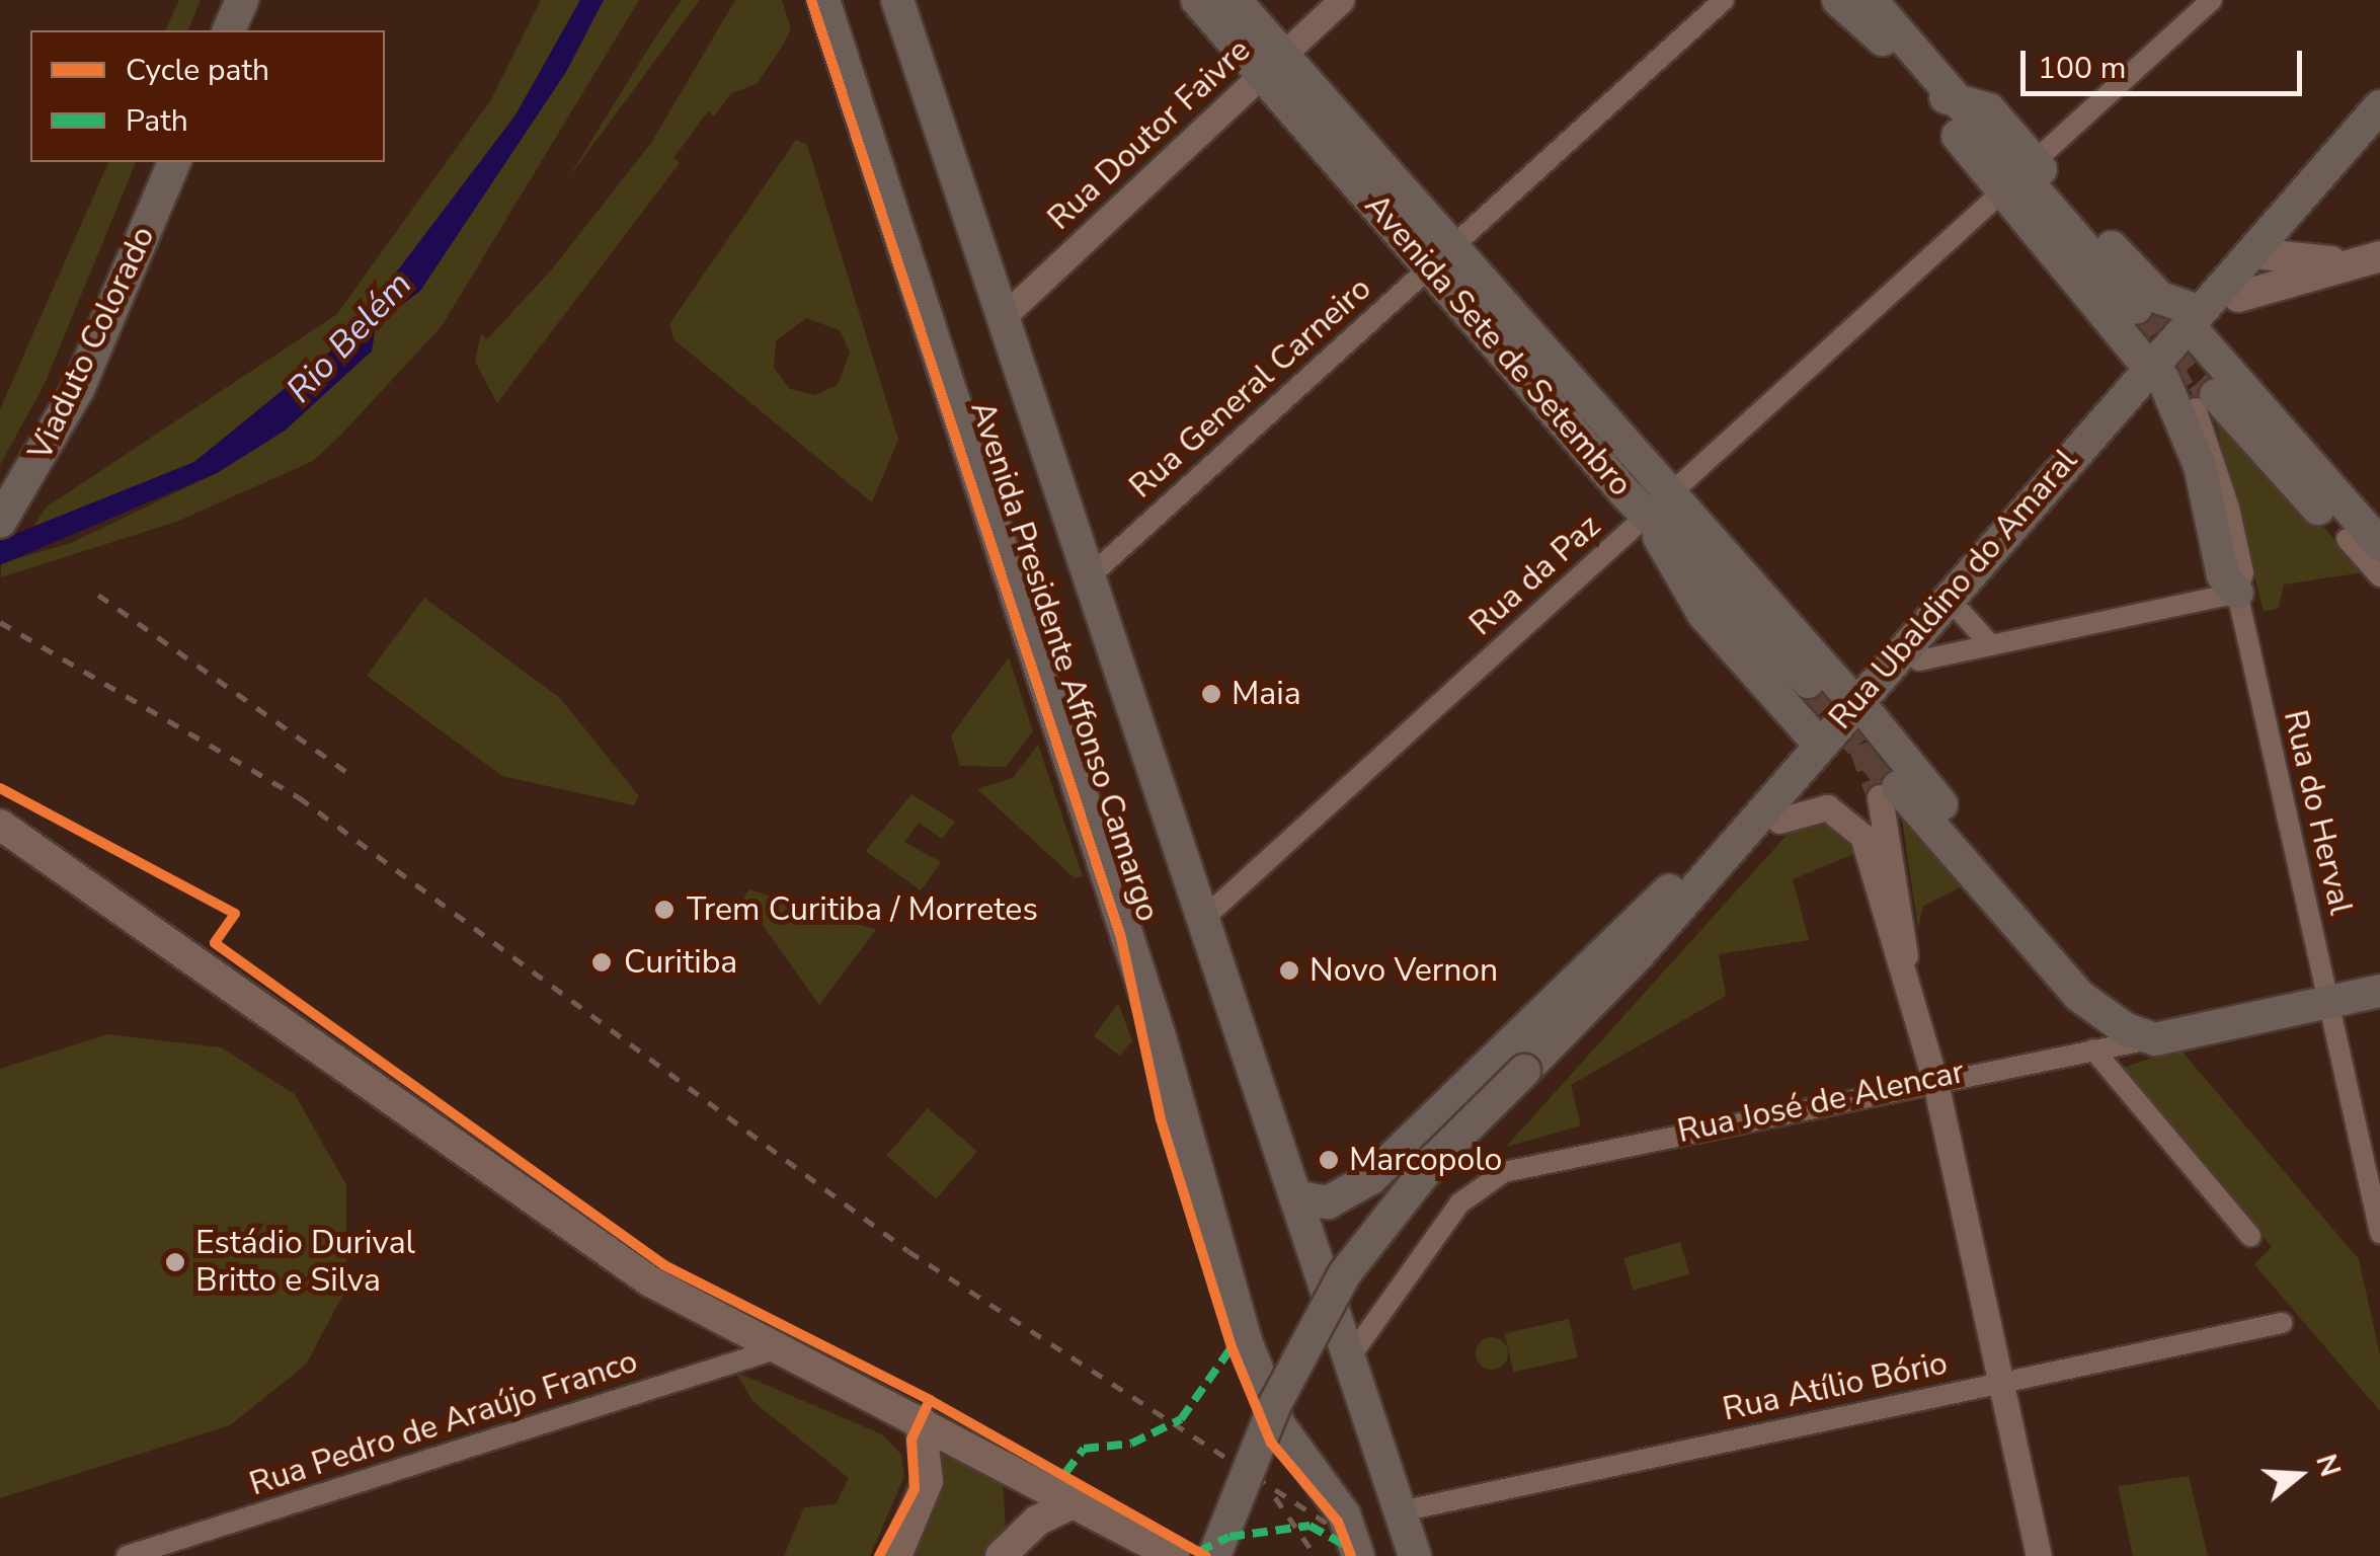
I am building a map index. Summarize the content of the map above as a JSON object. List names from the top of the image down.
{
  "streets": {
    "main road": [
      "Viaduto Colorado",
      "Avenida Sete de Setembro",
      "Rua Ubaldino do Amaral",
      "Avenida Presidente Affonso Camargo",
      "Rua José de Alencar"
    ],
    "street": [
      "Rua Doutor Faivre",
      "Rua General Carneiro",
      "Rua da Paz",
      "Rua do Herval",
      "Rua Atílio Bório",
      "Rua Pedro de Araújo Franco"
    ]
  },
  "crossings": [
    ["Rua Doutor Faivre", "Avenida Sete de Setembro"],
    ["Rua Doutor Faivre", "Avenida Presidente Affonso Camargo"],
    ["Avenida Sete de Setembro", "Rua General Carneiro"],
    ["Avenida Sete de Setembro", "Rua da Paz"],
    ["Rua General Carneiro", "Avenida Presidente Affonso Camargo"],
    ["Rua da Paz", "Avenida Presidente Affonso Camargo"],
    ["Avenida Presidente Affonso Camargo", "Rua José de Alencar"],
    ["Avenida Presidente Affonso Camargo", "Rua Atílio Bório"],
    ["Rua do Herval", "Rua José de Alencar"]
  ],
  "water": ["Rio Belém"],
  "places": [
    "Maia",
    "Trem Curitiba / Morretes",
    "Curitiba",
    "Novo Vernon",
    "Marcopolo",
    "Estádio Durival Britto e Silva"
  ],
  "legend": ["Cycle path", "Path"],
  "scale_bar": "100 m",
  "north": "right"
}
